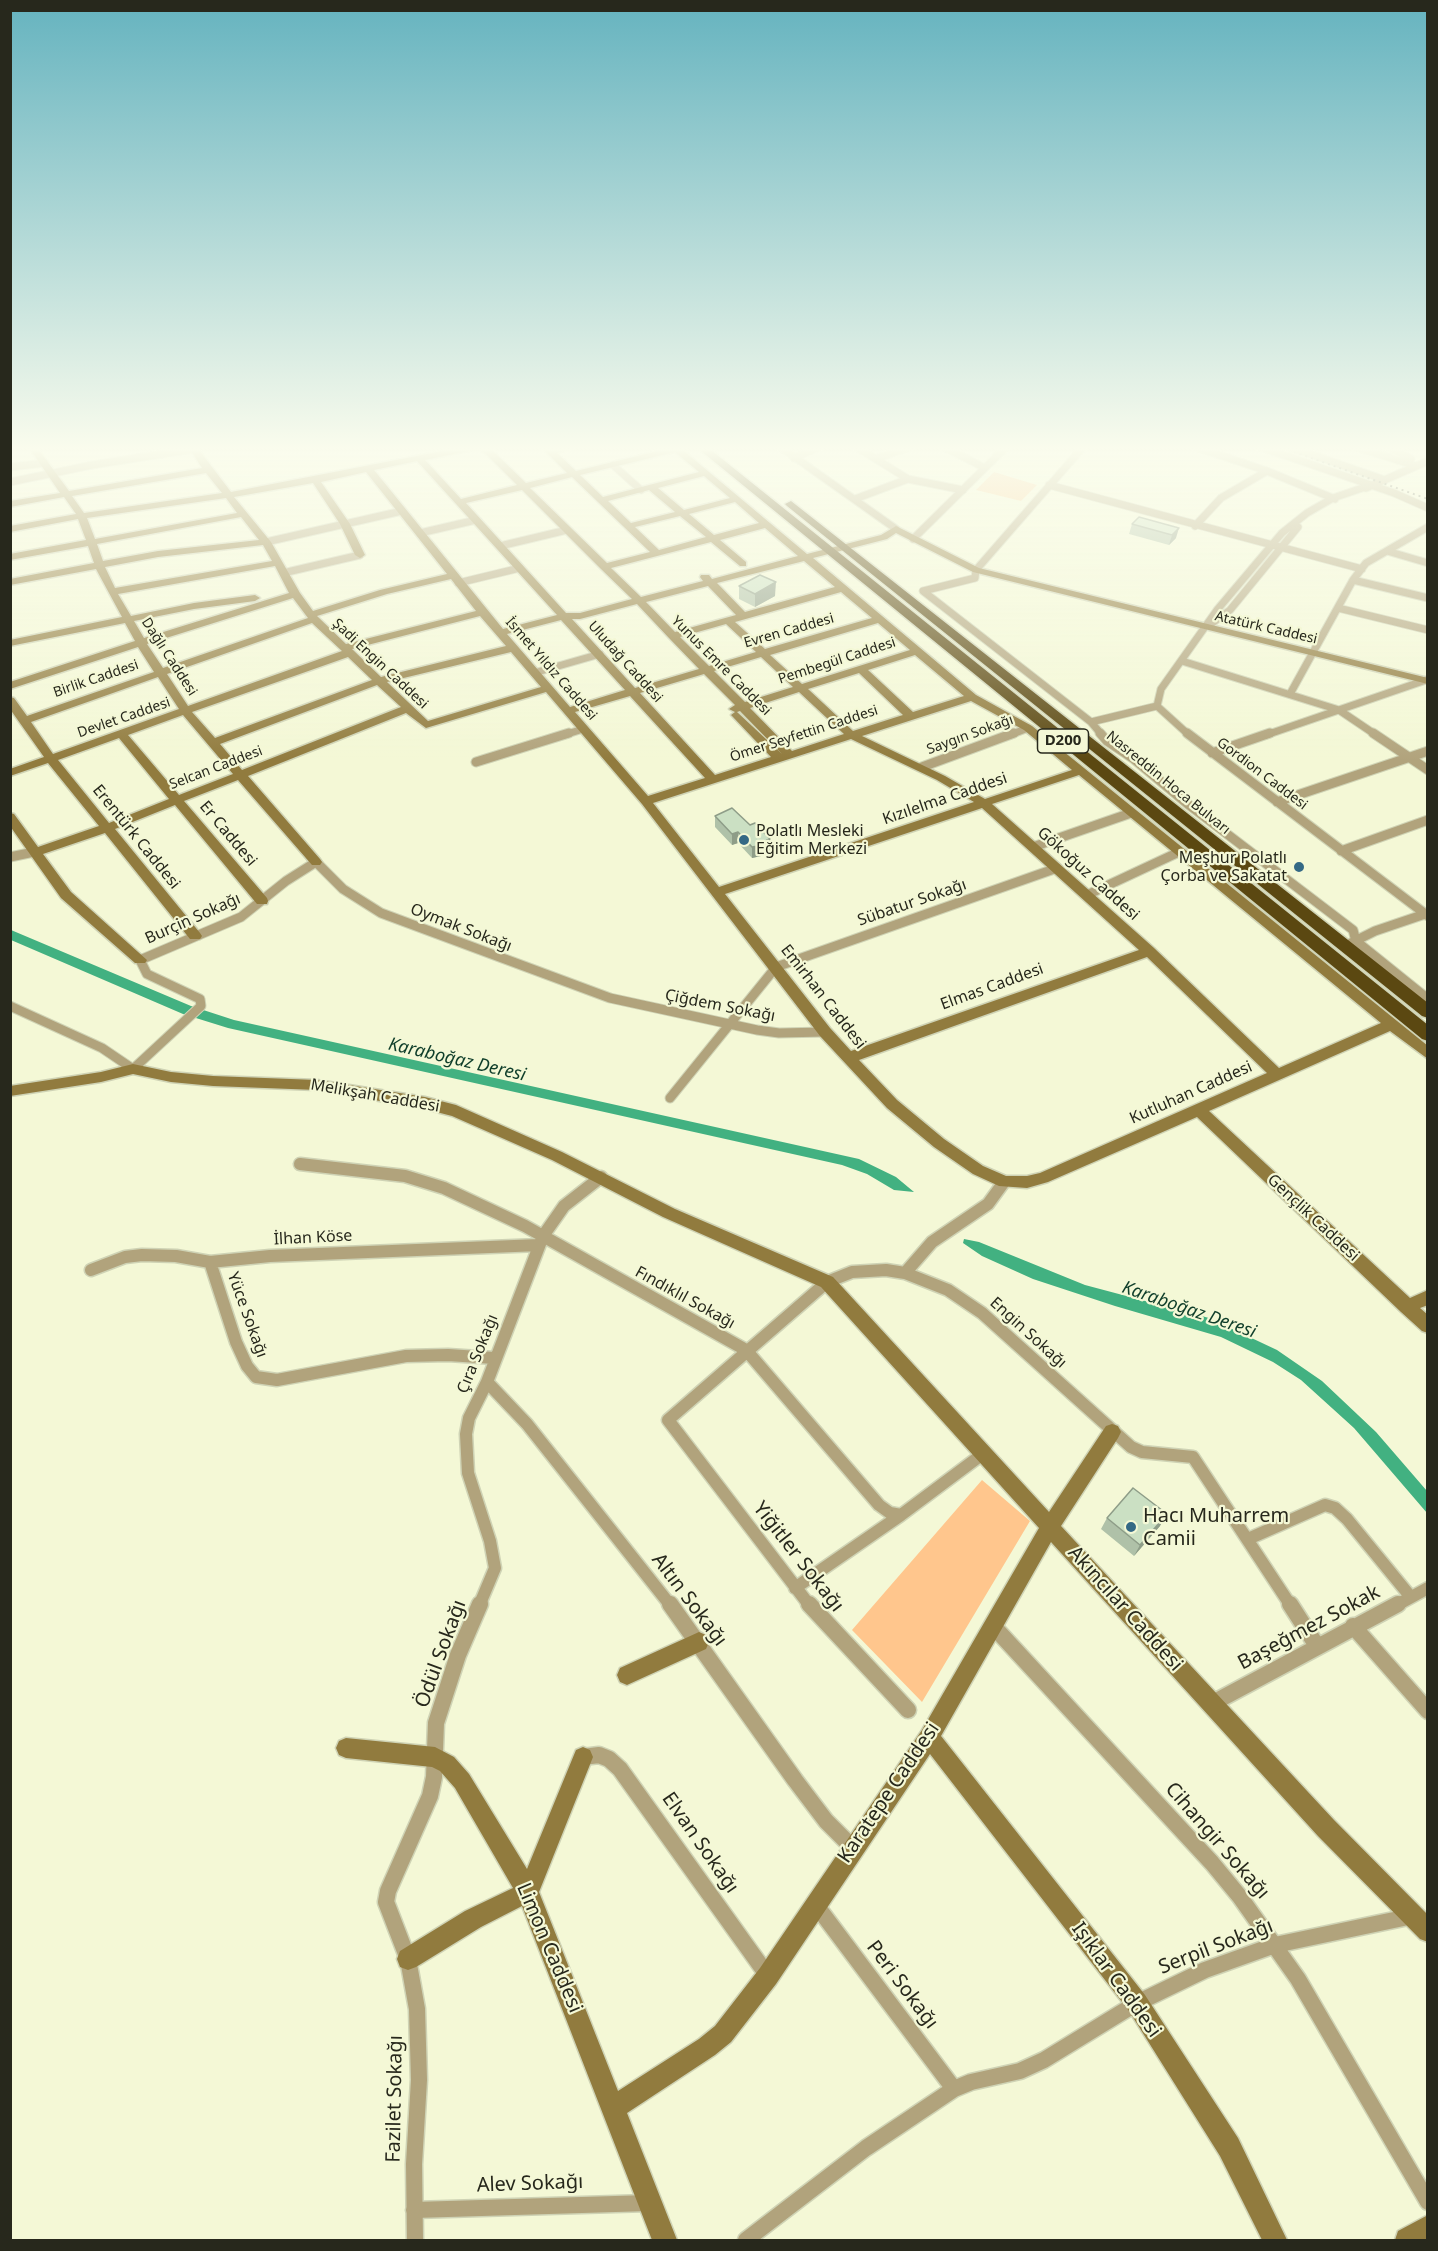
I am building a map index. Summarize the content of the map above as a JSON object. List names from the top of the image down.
{
  "streets": {
    "highway": ["D200", "Nasreddin Hoca Bulvarı"],
    "street": [
      "Atatürk Caddesi",
      "Evren Caddesi",
      "Dağlı Caddesi",
      "Pembegül Caddesi",
      "Uludağ Caddesi",
      "Şadi Engin Caddesi",
      "Yunus Emre Caddesi",
      "İsmet Yıldız Caddesi",
      "Birlik Caddesi",
      "Devlet Caddesi",
      "Ömer Seyfettin Caddesi",
      "Saygın Sokağı",
      "Selcan Caddesi",
      "Gordion Caddesi",
      "Kızılelma Caddesi",
      "Er Caddesi",
      "Erentürk Caddesi",
      "Gökoğuz Caddesi",
      "Sübatur Sokağı",
      "Burçin Sokağı",
      "Oymak Sokağı",
      "Elmas Caddesi",
      "Emirhan Caddesi",
      "Çiğdem Sokağı",
      "Kutluhan Caddesi",
      "Melikşah Caddesi",
      "Gençlik Caddesi",
      "İlhan Köse",
      "Fındıklıl Sokağı",
      "Yüce Sokağı",
      "Engin Sokağı",
      "Çıra Sokağı",
      "Yiğitler Sokağı",
      "Altın Sokağı",
      "Akıncılar Caddesi",
      "Başeğmez Sokak",
      "Ödül Sokağı",
      "Karatepe Caddesi",
      "Cihangir Sokağı",
      "Elvan Sokağı",
      "Serpil Sokağı",
      "Limon Caddesi",
      "Işıklar Caddesi",
      "Peri Sokağı",
      "Fazilet Sokağı",
      "Alev Sokağı"
    ]
  },
  "crossings": [
    ["Evren Caddesi", "Uludağ Caddesi"],
    ["Evren Caddesi", "Yunus Emre Caddesi"],
    ["Evren Caddesi", "İsmet Yıldız Caddesi"],
    ["Evren Caddesi", "Gökoğuz Caddesi"],
    ["Dağlı Caddesi", "Birlik Caddesi"],
    ["Dağlı Caddesi", "Devlet Caddesi"],
    ["Dağlı Caddesi", "Selcan Caddesi"],
    ["Dağlı Caddesi", "Burçin Sokağı"],
    ["Dağlı Caddesi", "Oymak Sokağı"],
    ["Pembegül Caddesi", "Yunus Emre Caddesi"],
    ["Pembegül Caddesi", "Gökoğuz Caddesi"],
    ["Uludağ Caddesi", "Ömer Seyfettin Caddesi"],
    ["Şadi Engin Caddesi", "İsmet Yıldız Caddesi"],
    ["Şadi Engin Caddesi", "Birlik Caddesi"],
    ["Şadi Engin Caddesi", "Devlet Caddesi"],
    ["Şadi Engin Caddesi", "Selcan Caddesi"],
    ["Yunus Emre Caddesi", "Ömer Seyfettin Caddesi"],
    ["İsmet Yıldız Caddesi", "Birlik Caddesi"],
    ["İsmet Yıldız Caddesi", "Devlet Caddesi"],
    ["İsmet Yıldız Caddesi", "Ömer Seyfettin Caddesi"],
    ["İsmet Yıldız Caddesi", "Emirhan Caddesi"],
    ["Birlik Caddesi", "Erentürk Caddesi"],
    ["Devlet Caddesi", "Er Caddesi"],
    ["Devlet Caddesi", "Erentürk Caddesi"],
    ["Ömer Seyfettin Caddesi", "Gökoğuz Caddesi"],
    ["Ömer Seyfettin Caddesi", "Emirhan Caddesi"],
    ["Saygın Sokağı", "Gökoğuz Caddesi"],
    ["Selcan Caddesi", "Er Caddesi"],
    ["Selcan Caddesi", "Erentürk Caddesi"],
    ["Kızılelma Caddesi", "Gökoğuz Caddesi"],
    ["Kızılelma Caddesi", "Emirhan Caddesi"],
    ["Er Caddesi", "Burçin Sokağı"],
    ["Erentürk Caddesi", "Burçin Sokağı"],
    ["Gökoğuz Caddesi", "Sübatur Sokağı"],
    ["Gökoğuz Caddesi", "Elmas Caddesi"],
    ["Gökoğuz Caddesi", "Kutluhan Caddesi"],
    ["Sübatur Sokağı", "Emirhan Caddesi"],
    ["Burçin Sokağı", "Oymak Sokağı"],
    ["Oymak Sokağı", "Çiğdem Sokağı"],
    ["Elmas Caddesi", "Emirhan Caddesi"],
    ["Emirhan Caddesi", "Çiğdem Sokağı"],
    ["Emirhan Caddesi", "Kutluhan Caddesi"],
    ["Kutluhan Caddesi", "Gençlik Caddesi"],
    ["Melikşah Caddesi", "Engin Sokağı"],
    ["Melikşah Caddesi", "Çıra Sokağı"],
    ["Melikşah Caddesi", "Akıncılar Caddesi"],
    ["İlhan Köse", "Fındıklıl Sokağı"],
    ["İlhan Köse", "Yüce Sokağı"],
    ["İlhan Köse", "Çıra Sokağı"],
    ["Fındıklıl Sokağı", "Çıra Sokağı"],
    ["Fındıklıl Sokağı", "Yiğitler Sokağı"],
    ["Yüce Sokağı", "Çıra Sokağı"],
    ["Engin Sokağı", "Akıncılar Caddesi"],
    ["Engin Sokağı", "Karatepe Caddesi"],
    ["Çıra Sokağı", "Altın Sokağı"],
    ["Çıra Sokağı", "Ödül Sokağı"],
    ["Altın Sokağı", "Karatepe Caddesi"],
    ["Akıncılar Caddesi", "Başeğmez Sokak"],
    ["Akıncılar Caddesi", "Karatepe Caddesi"],
    ["Akıncılar Caddesi", "Serpil Sokağı"],
    ["Ödül Sokağı", "Limon Caddesi"],
    ["Ödül Sokağı", "Fazilet Sokağı"],
    ["Karatepe Caddesi", "Cihangir Sokağı"],
    ["Karatepe Caddesi", "Elvan Sokağı"],
    ["Karatepe Caddesi", "Limon Caddesi"],
    ["Karatepe Caddesi", "Işıklar Caddesi"],
    ["Karatepe Caddesi", "Peri Sokağı"],
    ["Cihangir Sokağı", "Serpil Sokağı"],
    ["Serpil Sokağı", "Işıklar Caddesi"],
    ["Serpil Sokağı", "Peri Sokağı"],
    ["Limon Caddesi", "Alev Sokağı"],
    ["Fazilet Sokağı", "Alev Sokağı"]
  ],
  "water": ["Karaboğaz Deresi"],
  "places": ["Polatlı Mesleki Eğitim Merkezi", "Meşhur Polatlı Çorba ve Sakatat", "Hacı Muharrem Camii"]
}
